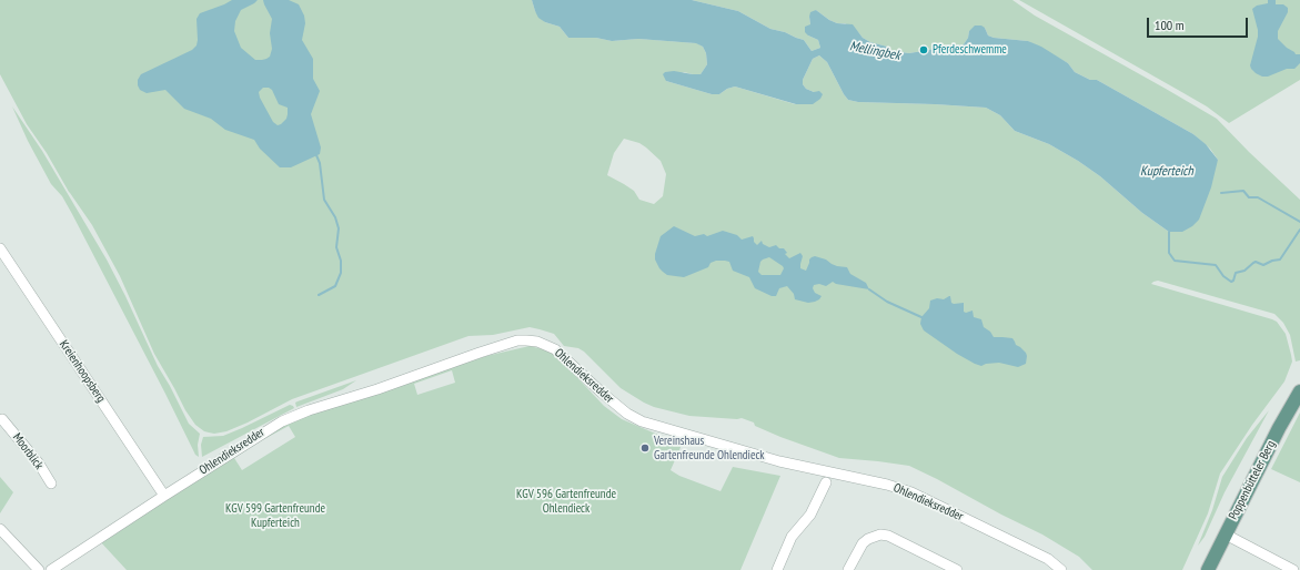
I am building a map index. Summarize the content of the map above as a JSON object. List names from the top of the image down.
{
  "streets": {
    "main road": ["Poppenbütteler Berg"],
    "street": ["Kreienhoopsberg", "Ohlendieksredder", "Moorblick"]
  },
  "crossings": [
    ["Kreienhoopsberg", "Ohlendieksredder"]
  ],
  "water": ["Mellingbek", "Kupferteich"],
  "parks": ["KGV 596 Gartenfreunde Ohlendieck", "KGV 599 Gartenfreunde Kupferteich"],
  "places": ["Pferdeschwemme", "Vereinshaus Gartenfreunde Ohlendieck"],
  "scale_bar": "100 m"
}
